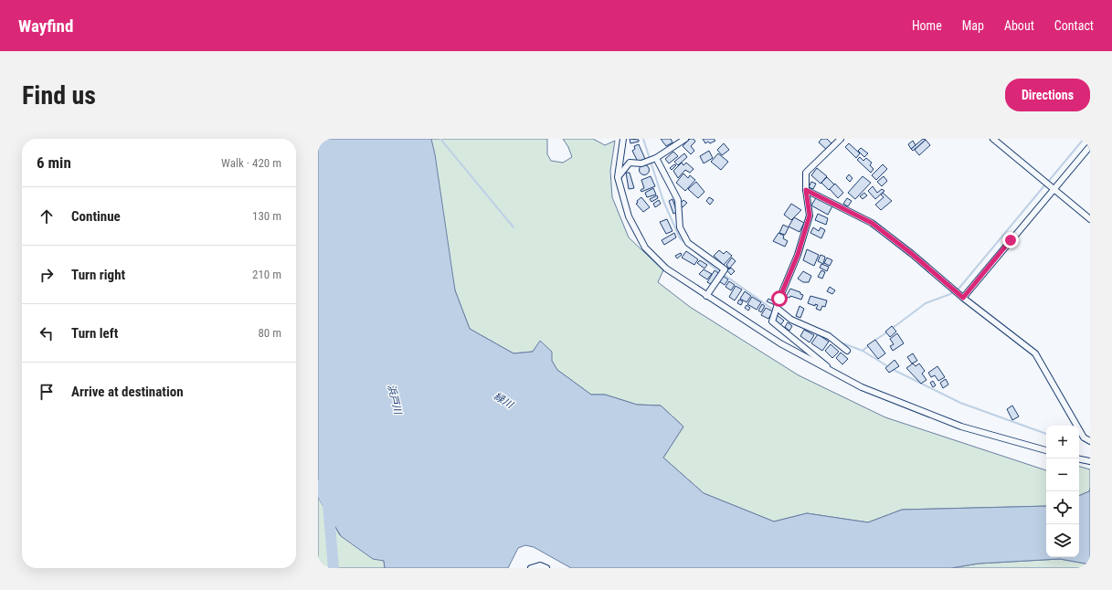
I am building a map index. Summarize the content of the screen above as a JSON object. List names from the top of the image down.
{
  "water": ["浜戸川", "緑川"],
  "page": {
    "header": "Wayfind",
    "nav": [
      "Home",
      "Map",
      "About",
      "Contact"
    ],
    "buttons": "Directions",
    "title": "Find us",
    "heading": ["6 min", "Walk · 420 m"],
    "list": [
      ["Continue", "130 m"],
      ["Turn right", "210 m"],
      ["Turn left", "80 m"],
      "Arrive at destination"
    ],
    "map_buttons": ["+", "−"]
  }
}
